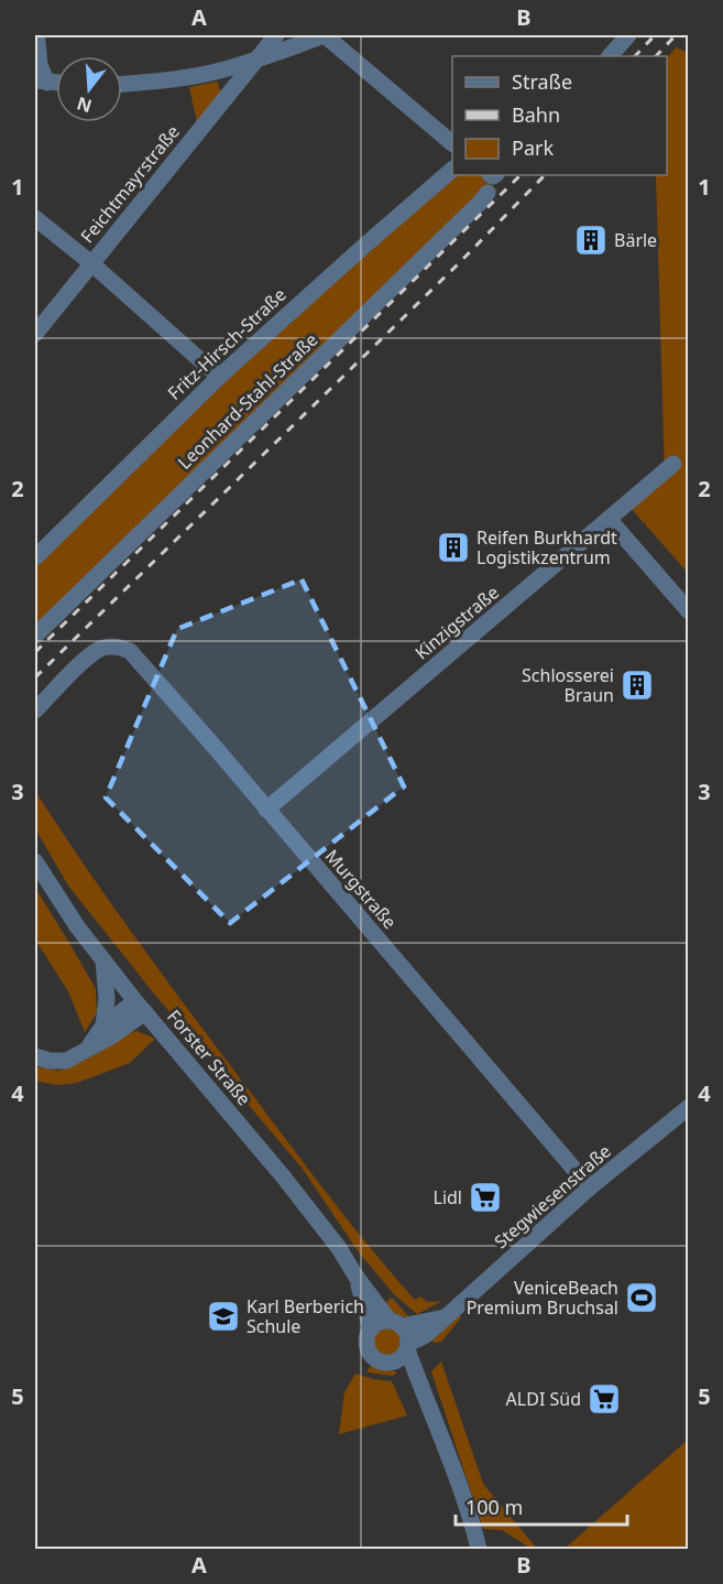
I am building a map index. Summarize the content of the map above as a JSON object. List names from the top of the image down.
{
  "streets": {
    "street": [
      "Feichtmayrstraße",
      "Fritz-Hirsch-Straße",
      "Leonhard-Stahl-Straße",
      "Kinzigstraße",
      "Murgstraße",
      "Forster Straße",
      "Stegwiesenstraße"
    ]
  },
  "crossings": [
    ["Kinzigstraße", "Murgstraße"],
    ["Murgstraße", "Stegwiesenstraße"],
    ["Forster Straße", "Stegwiesenstraße"]
  ],
  "places": {
    "building": ["Bärle", "Reifen Burkhardt Logistikzentrum", "Schlosserei Braun"],
    "supermarket": ["Lidl", "ALDI Süd"],
    "sports": ["VeniceBeach Premium Bruchsal"],
    "school or university": ["Karl Berberich Schule"]
  },
  "legend": ["Straße", "Bahn", "Park"],
  "scale_bar": "100 m",
  "north": "bottom",
  "grid": {
    "columns": ["A", "B"],
    "rows": [
      "1",
      "2",
      "3",
      "4",
      "5"
    ]
  }
}
